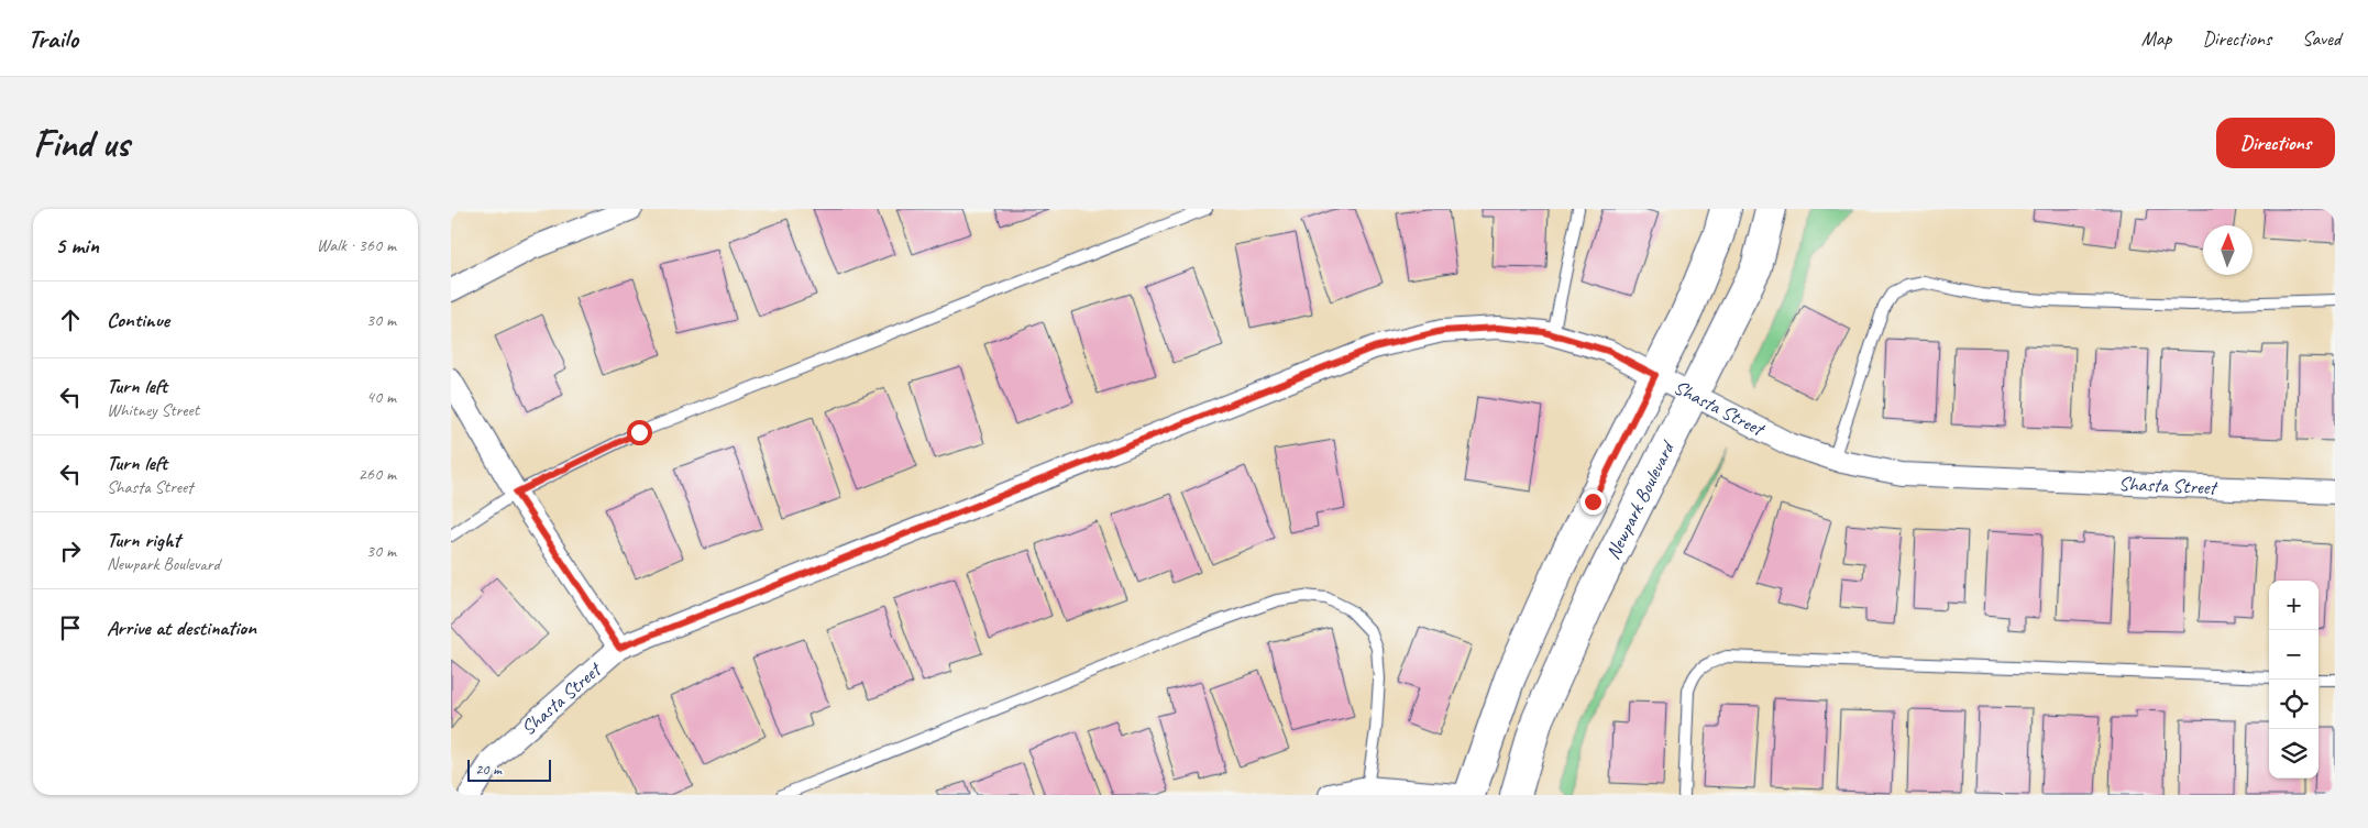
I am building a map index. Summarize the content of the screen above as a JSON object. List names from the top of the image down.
{
  "streets": {
    "street": ["Shasta Street", "Newpark Boulevard"]
  },
  "crossings": [
    ["Shasta Street", "Newpark Boulevard"]
  ],
  "scale_bar": "20 m",
  "north": "top",
  "page": {
    "header": "Trailo",
    "nav": ["Map", "Directions", "Saved"],
    "buttons": "Directions",
    "title": "Find us",
    "heading": ["5 min", "Walk · 360 m"],
    "list": [
      ["Continue", "30 m"],
      ["Turn left", "Whitney Street", "40 m"],
      ["Turn left", "Shasta Street", "260 m"],
      ["Turn right", "Newpark Boulevard", "30 m"],
      "Arrive at destination"
    ],
    "map_buttons": ["+", "−"],
    "scale": "20 m"
  }
}
